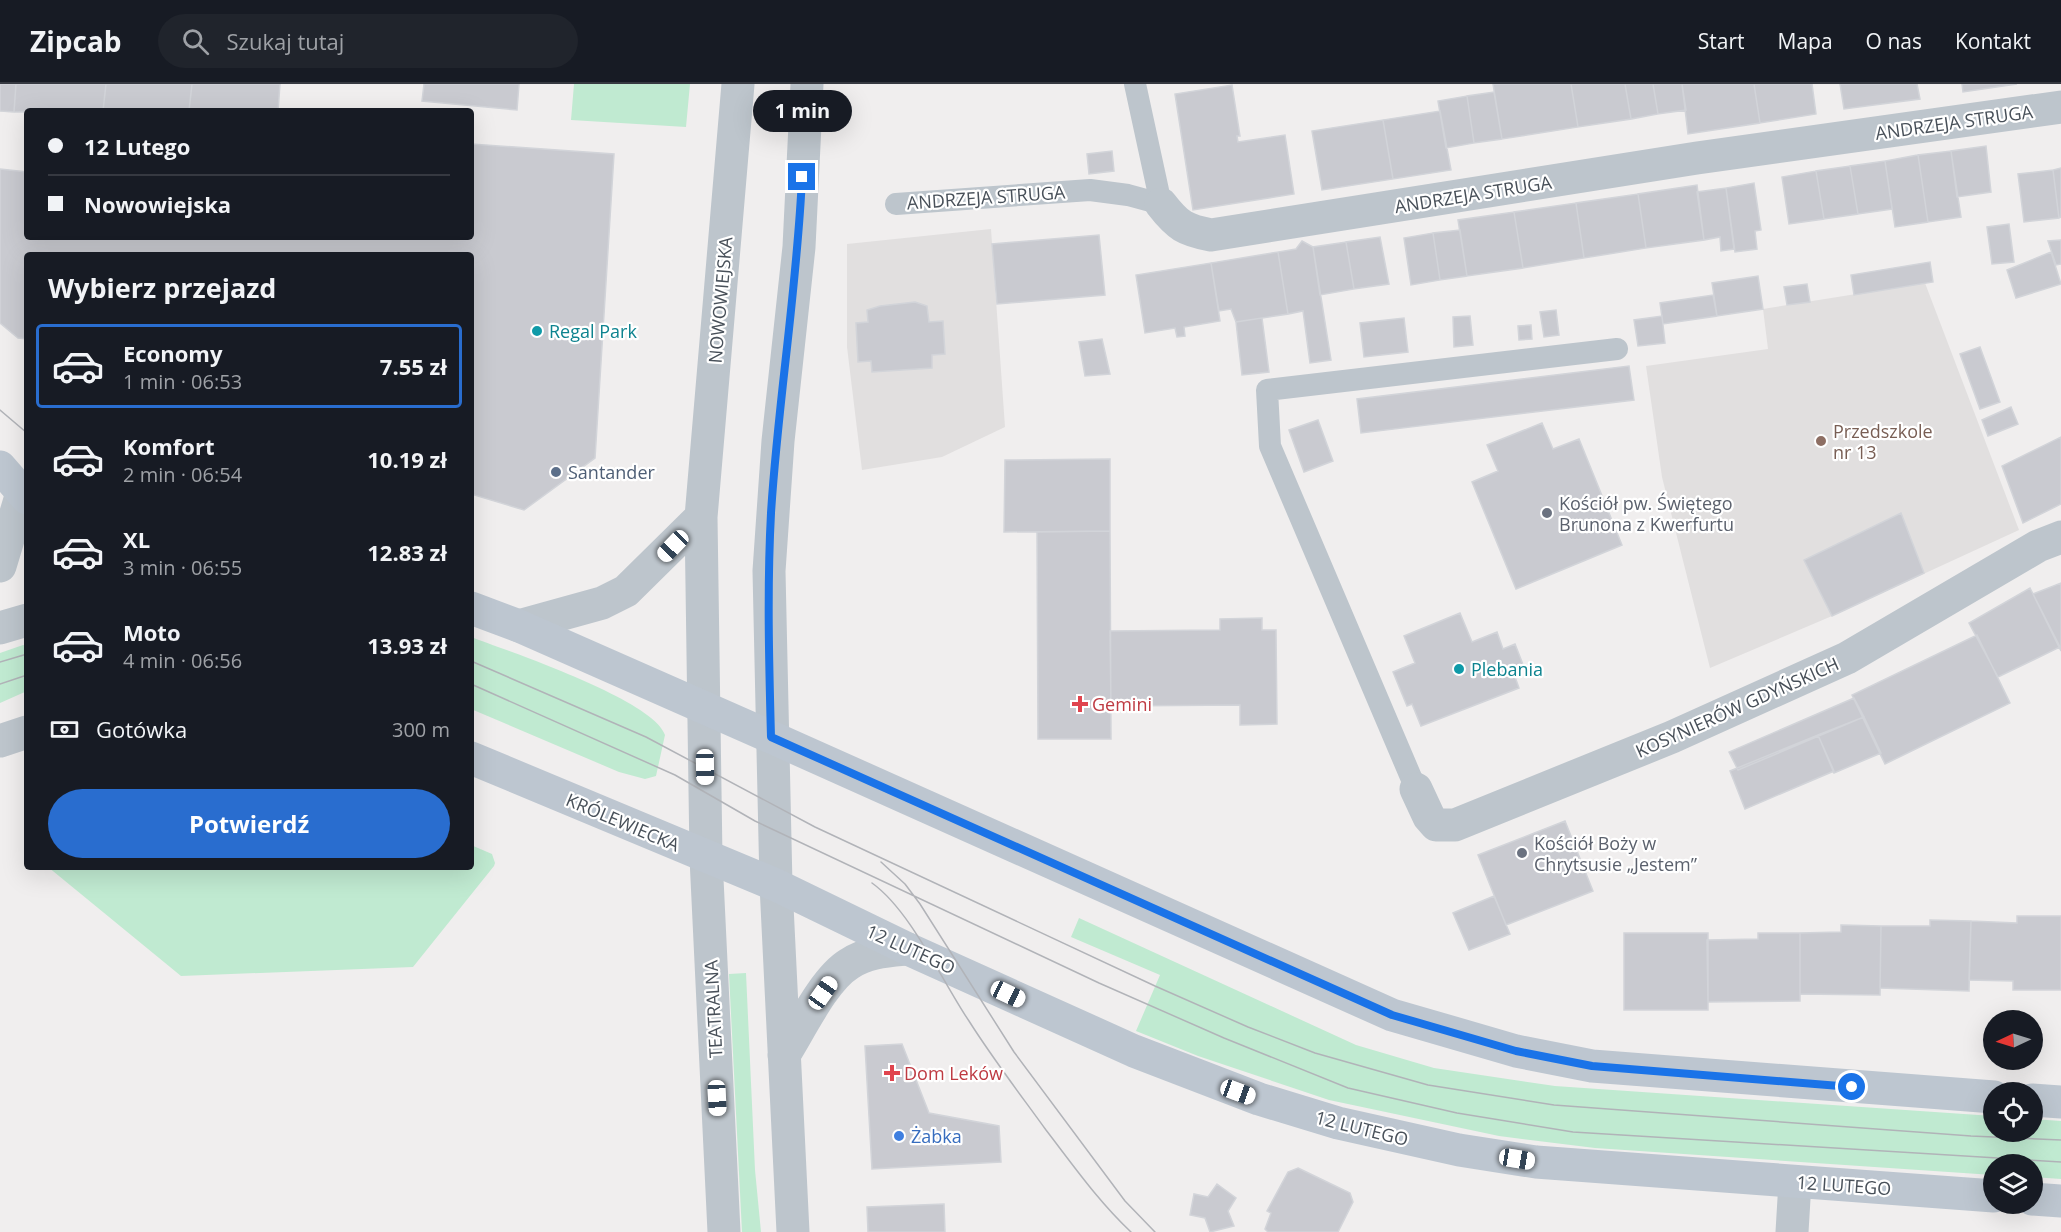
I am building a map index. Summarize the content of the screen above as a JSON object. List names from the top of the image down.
{
  "streets": {
    "main road": ["KRÓLEWIECKA", "12 LUTEGO"],
    "street": [
      "ANDRZEJA STRUGA",
      "NOWOWIEJSKA",
      "KOSYNIERÓW GDYŃSKICH",
      "TEATRALNA"
    ]
  },
  "crossings": [
    ["NOWOWIEJSKA", "KRÓLEWIECKA"],
    ["NOWOWIEJSKA", "TEATRALNA"],
    ["KRÓLEWIECKA", "12 LUTEGO"],
    ["KRÓLEWIECKA", "TEATRALNA"]
  ],
  "places": {
    "other": [
      "Regal Park",
      "Przedszkole nr 13",
      "Santander",
      "Kościół pw. Świętego Brunona z Kwerfurtu",
      "Plebania",
      "Kościół Boży w Chrytsusie „Jestem”",
      "Żabka"
    ],
    "health": ["Gemini", "Dom Leków"]
  },
  "north": "left",
  "page": {
    "header": "Zipcab",
    "search": "Szukaj tutaj",
    "nav": [
      "Start",
      "Mapa",
      "O nas",
      "Kontakt"
    ],
    "bubble": "1 min",
    "banner": ["12 Lutego", "Nowowiejska"],
    "heading": "Wybierz przejazd",
    "list": [
      {
        "name": "Economy",
        "note": "1 min · 06:53",
        "value": "7.55 zł"
      },
      {
        "name": "Komfort",
        "note": "2 min · 06:54",
        "value": "10.19 zł"
      },
      {
        "name": "XL",
        "note": "3 min · 06:55",
        "value": "12.83 zł"
      },
      {
        "name": "Moto",
        "note": "4 min · 06:56",
        "value": "13.93 zł"
      }
    ],
    "pay": ["Gotówka", "300 m"],
    "buttons": "Potwierdź"
  }
}
